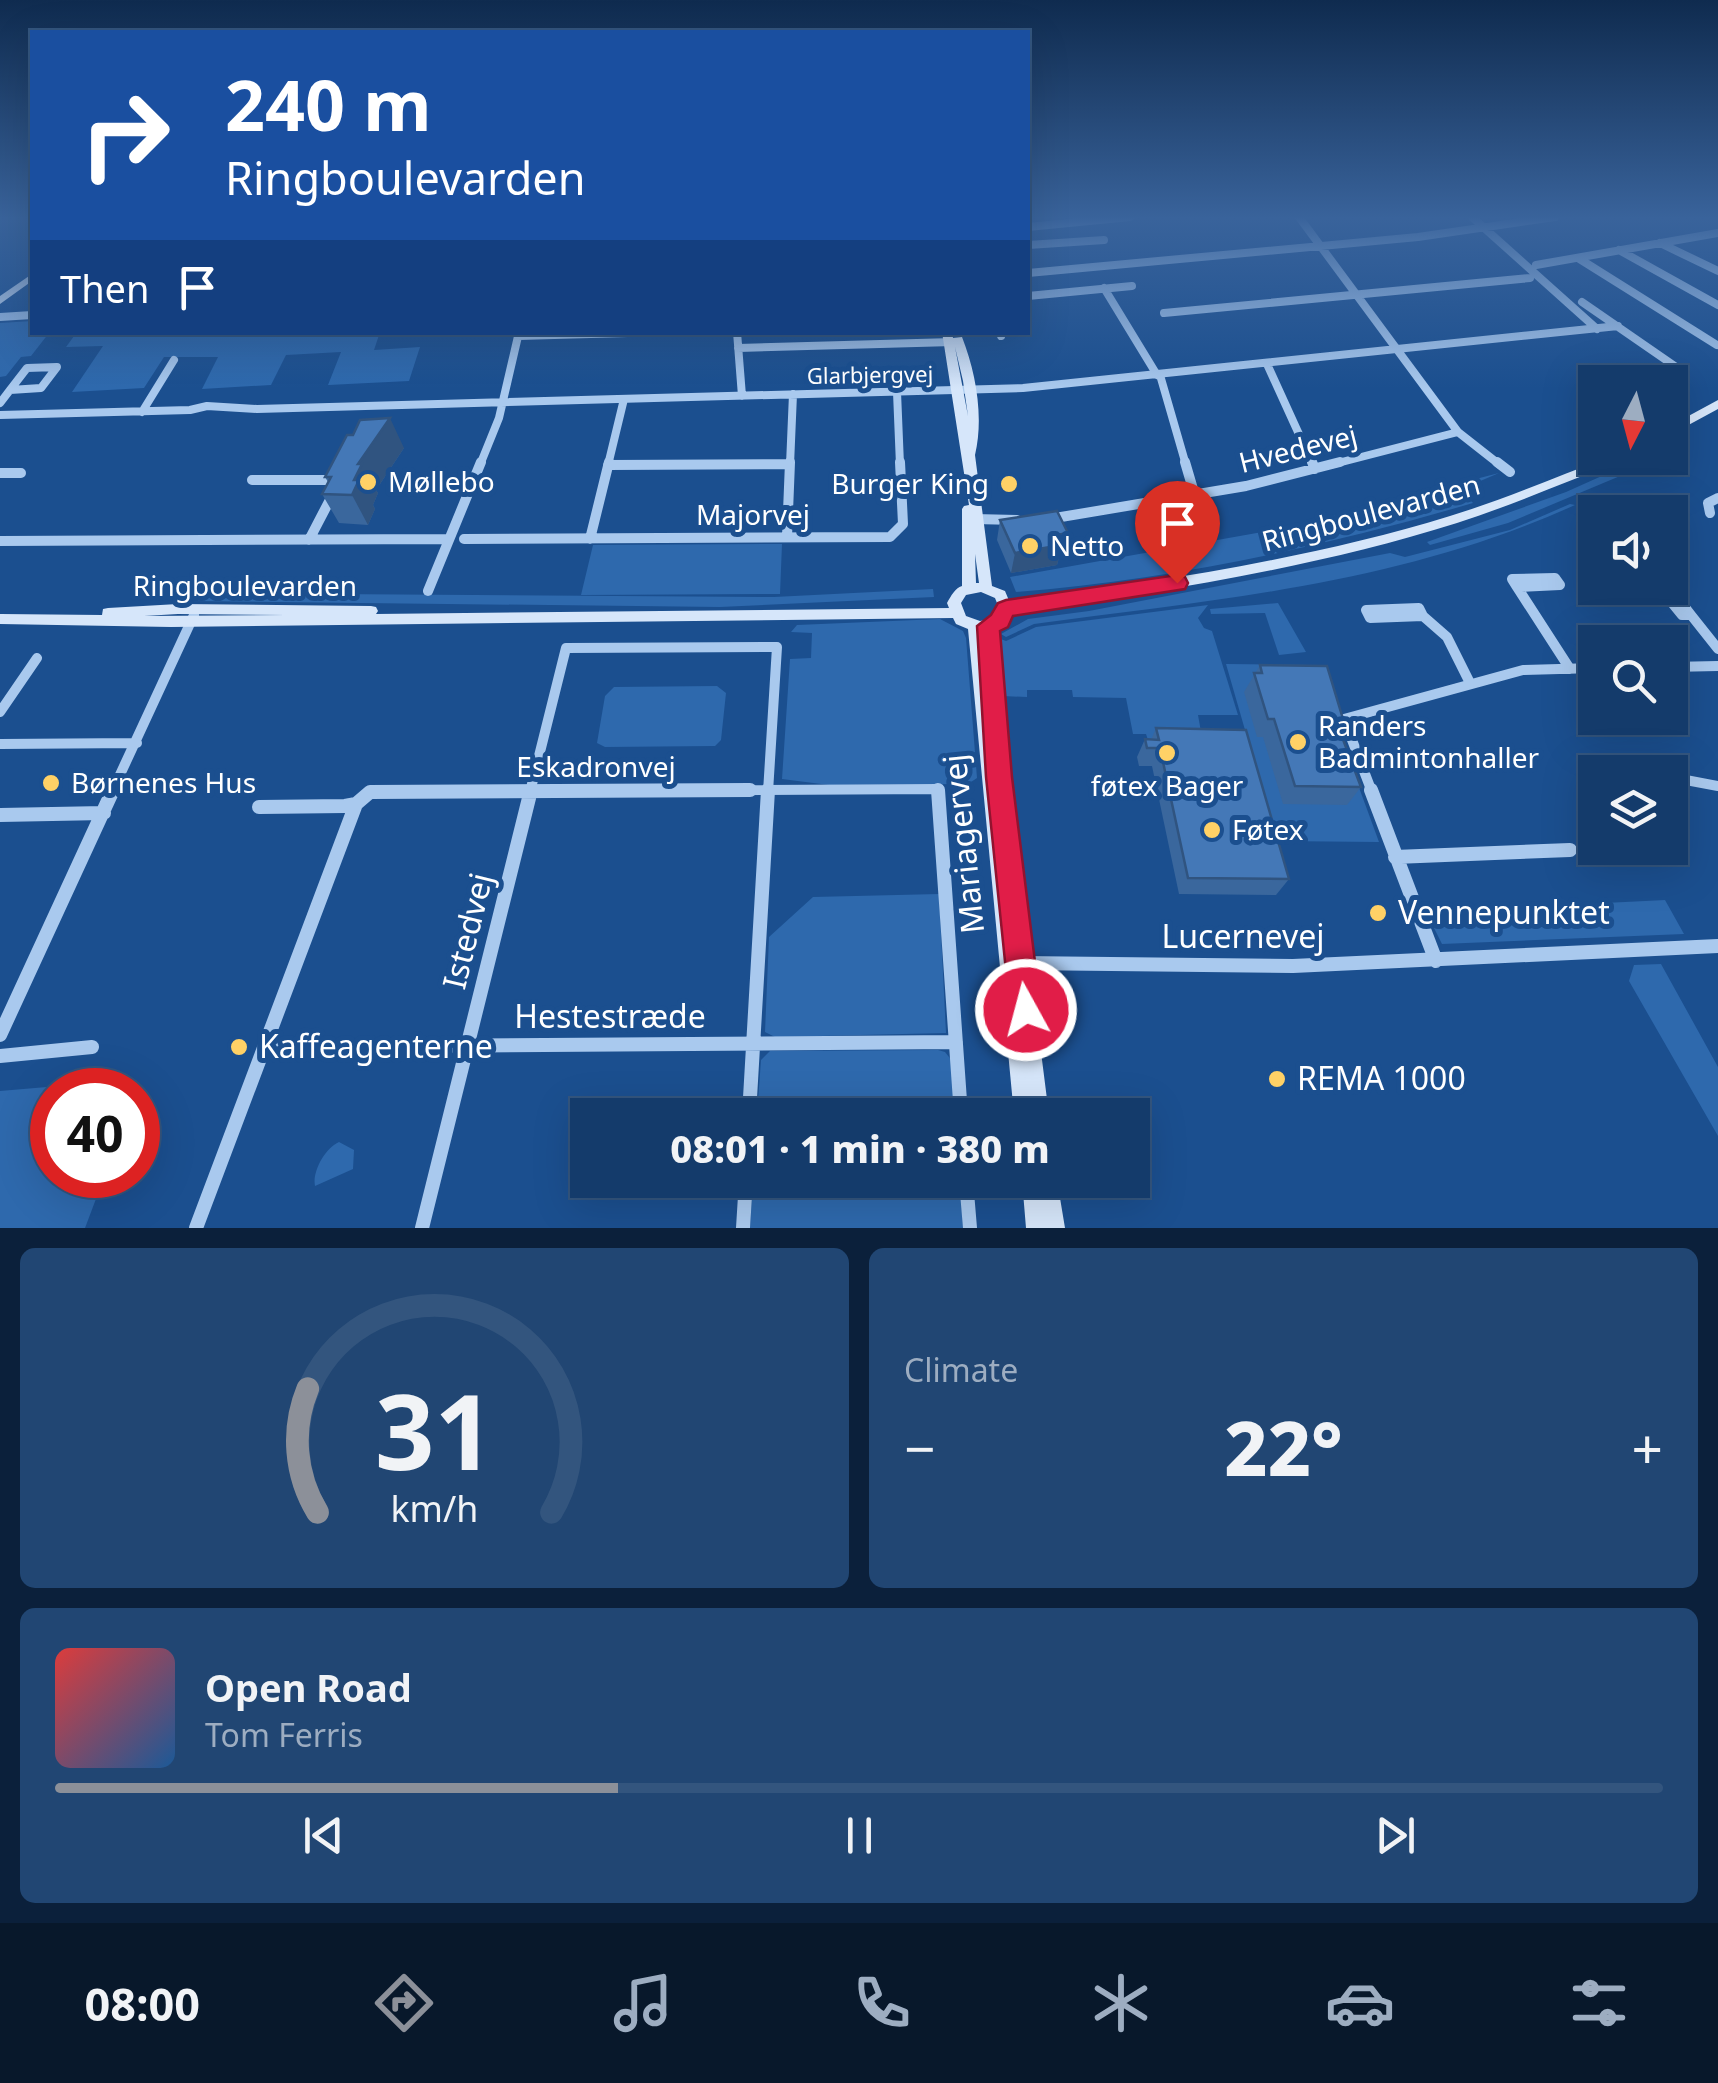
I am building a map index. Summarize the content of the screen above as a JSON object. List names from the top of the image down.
{
  "streets": {
    "main road": ["Ringboulevarden", "Mariagervej"],
    "street": [
      "Glarbjergvej",
      "Hvedevej",
      "Majorvej",
      "Eskadronvej",
      "Istedvej",
      "Lucernevej",
      "Hestestræde"
    ]
  },
  "crossings": [
    ["Glarbjergvej", "Majorvej"],
    ["Ringboulevarden", "Mariagervej"],
    ["Eskadronvej", "Istedvej"],
    ["Eskadronvej", "Hestestræde"],
    ["Mariagervej", "Lucernevej"],
    ["Istedvej", "Hestestræde"]
  ],
  "places": [
    "Møllebo",
    "Burger King",
    "Netto",
    "Randers Badmintonhaller",
    "føtex Bager",
    "Børnenes Hus",
    "Føtex",
    "Vennepunktet",
    "Kaffeagenterne",
    "REMA 1000"
  ],
  "north": "bottom",
  "page": {
    "turn": ["240 m", "Ringboulevarden"],
    "then": "Then",
    "limit": "40",
    "trip": "08:01 · 1 min · 380 m",
    "tile": "Climate",
    "heat": ["−", "22°", "+"],
    "song": ["Open Road", "Tom Ferris"],
    "tabs": "08:00",
    "gauge": ["31", "km/h"]
  }
}
